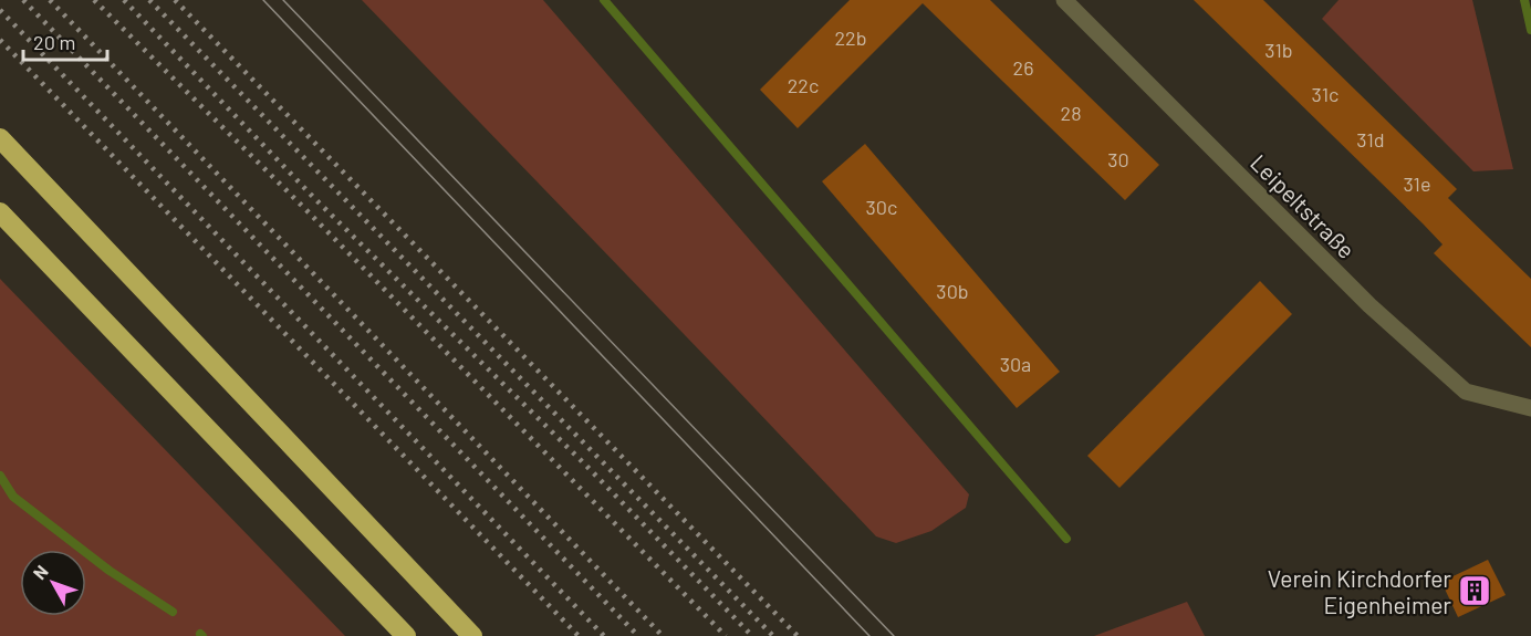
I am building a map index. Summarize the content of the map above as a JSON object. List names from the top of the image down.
{
  "streets": {
    "street": ["Leipeltstraße"]
  },
  "places": {
    "building": ["Verein Kirchdorfer Eigenheimer"]
  },
  "house_numbers": [
    "22b",
    "31b",
    "26",
    "22c",
    "31c",
    "28",
    "31d",
    "30",
    "31e",
    "30c",
    "30b",
    "30a"
  ],
  "scale_bar": "20 m",
  "north": "top left"
}
